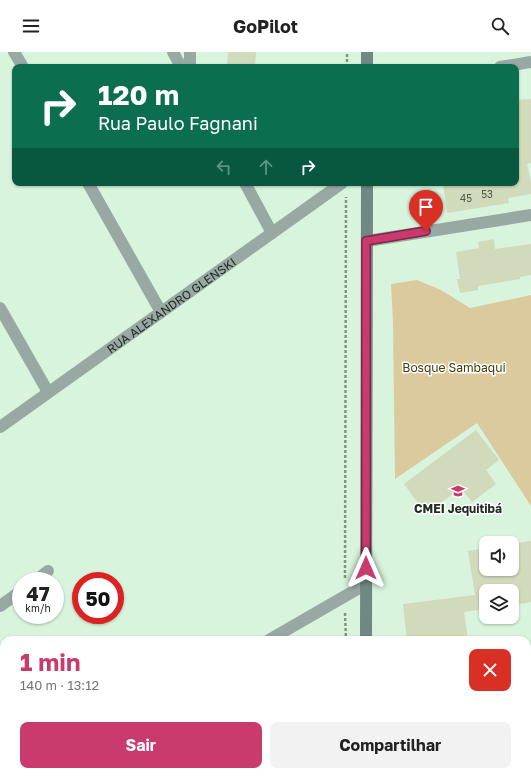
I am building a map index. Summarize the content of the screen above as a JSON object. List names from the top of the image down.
{
  "streets": {
    "street": ["RUA ALEXANDRO GLENSKI"]
  },
  "parks": ["Bosque Sambaqui"],
  "places": {
    "school or university": ["CMEI Jequitibá"]
  },
  "house_numbers": ["53", "45"],
  "page": {
    "header": "GoPilot",
    "turn": ["120 m", "Rua Paulo Fagnani"],
    "speed": "47 km/h",
    "limit": "50",
    "heading": ["1 min", "140 m · 13:12"],
    "buttons": ["Sair", "Compartilhar"]
  }
}
